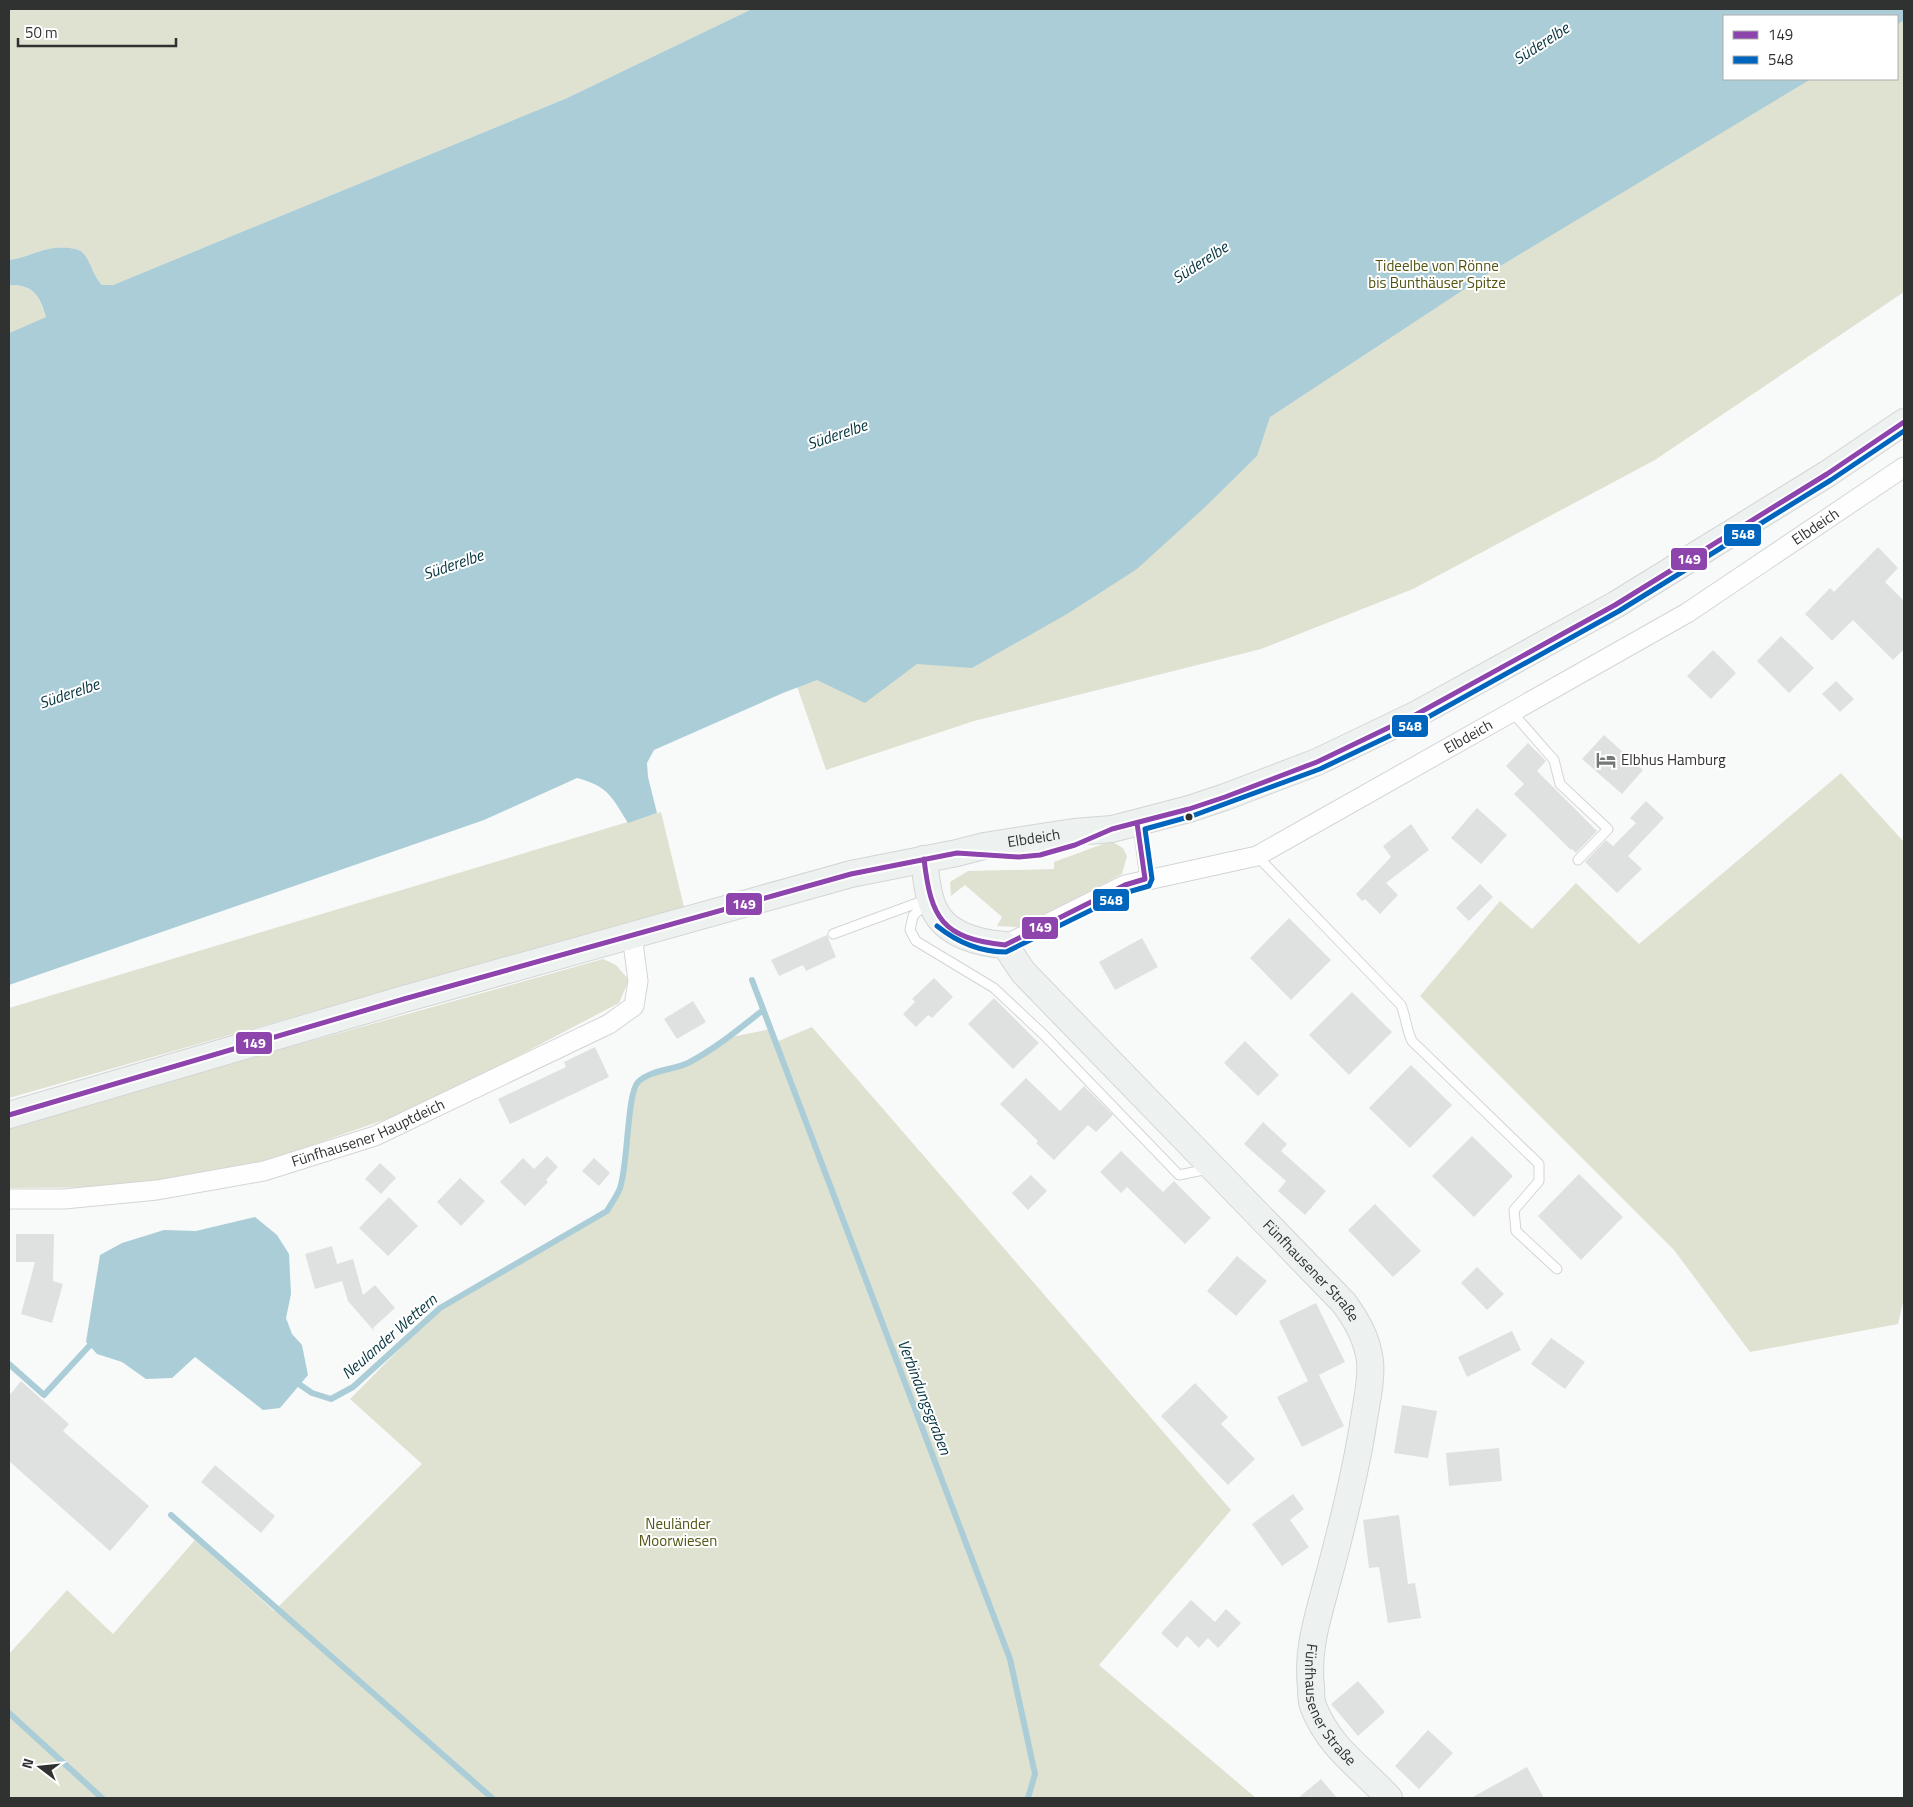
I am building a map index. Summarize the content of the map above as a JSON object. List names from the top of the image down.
{
  "streets": {
    "street": ["Elbdeich", "Fünfhausener Hauptdeich", "Fünfhausener Straße"]
  },
  "crossings": [
    ["Elbdeich", "Fünfhausener Hauptdeich"],
    ["Elbdeich", "Fünfhausener Straße"]
  ],
  "water": ["Süderelbe", "Neulander Wettern", "Verbindungsgraben"],
  "parks": ["Tideelbe von Rönne bis Bunthäuser Spitze", "Neuländer Moorwiesen"],
  "places": {
    "hotel": ["Elbhus Hamburg"]
  },
  "lines": ["transit line 149", "transit line 548"],
  "legend": ["149", "548"],
  "scale_bar": "50 m",
  "north": "left"
}
